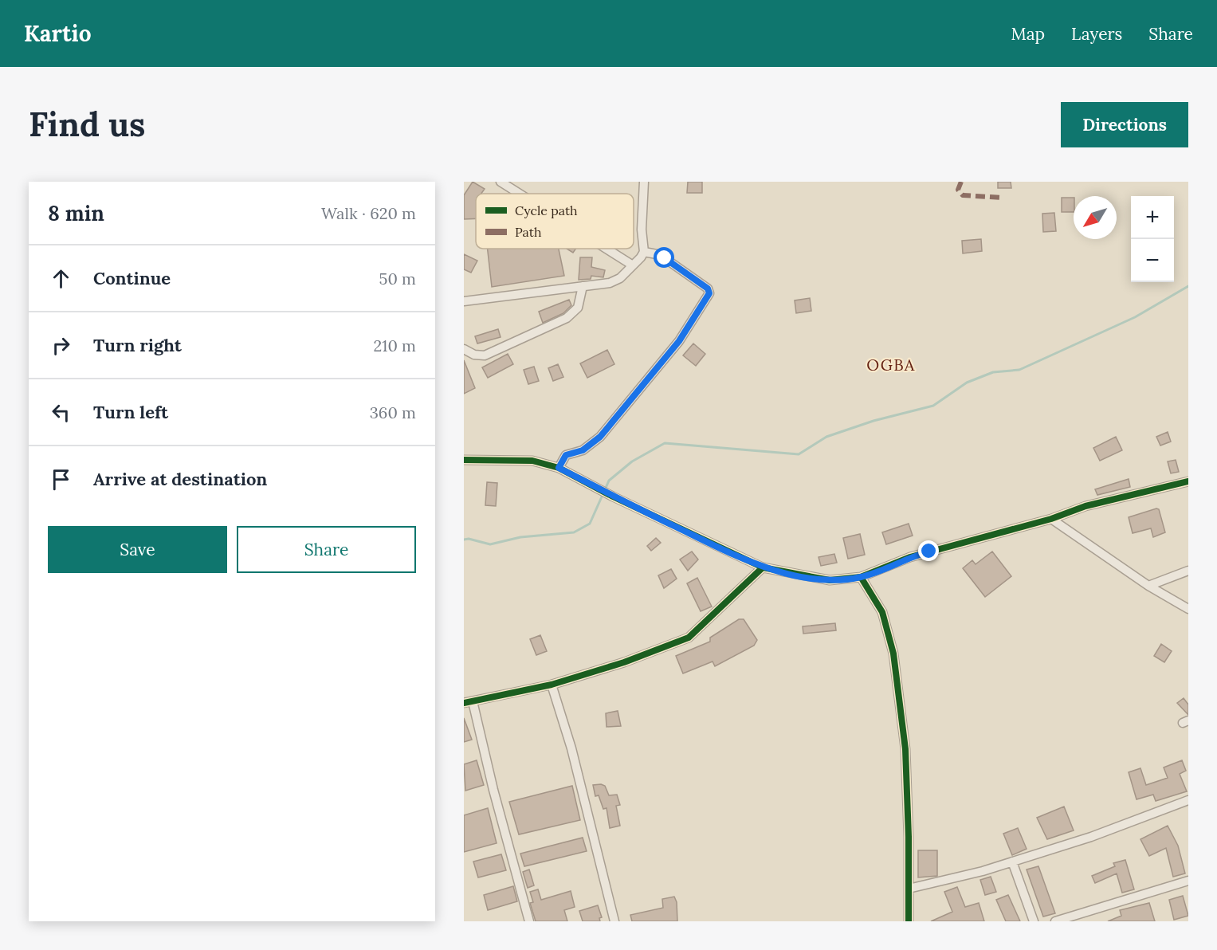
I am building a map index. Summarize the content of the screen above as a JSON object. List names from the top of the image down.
{
  "districts": ["OGBA"],
  "legend": ["Cycle path", "Path"],
  "north": "bottom left",
  "page": {
    "header": "Kartio",
    "nav": ["Map", "Layers", "Share"],
    "buttons": [
      "Directions",
      ["Save", "Share"]
    ],
    "title": "Find us",
    "heading": ["8 min", "Walk · 620 m"],
    "map_buttons": ["+", "−"],
    "list": [
      ["Continue", "50 m"],
      ["Turn right", "210 m"],
      ["Turn left", "360 m"],
      "Arrive at destination"
    ]
  }
}
